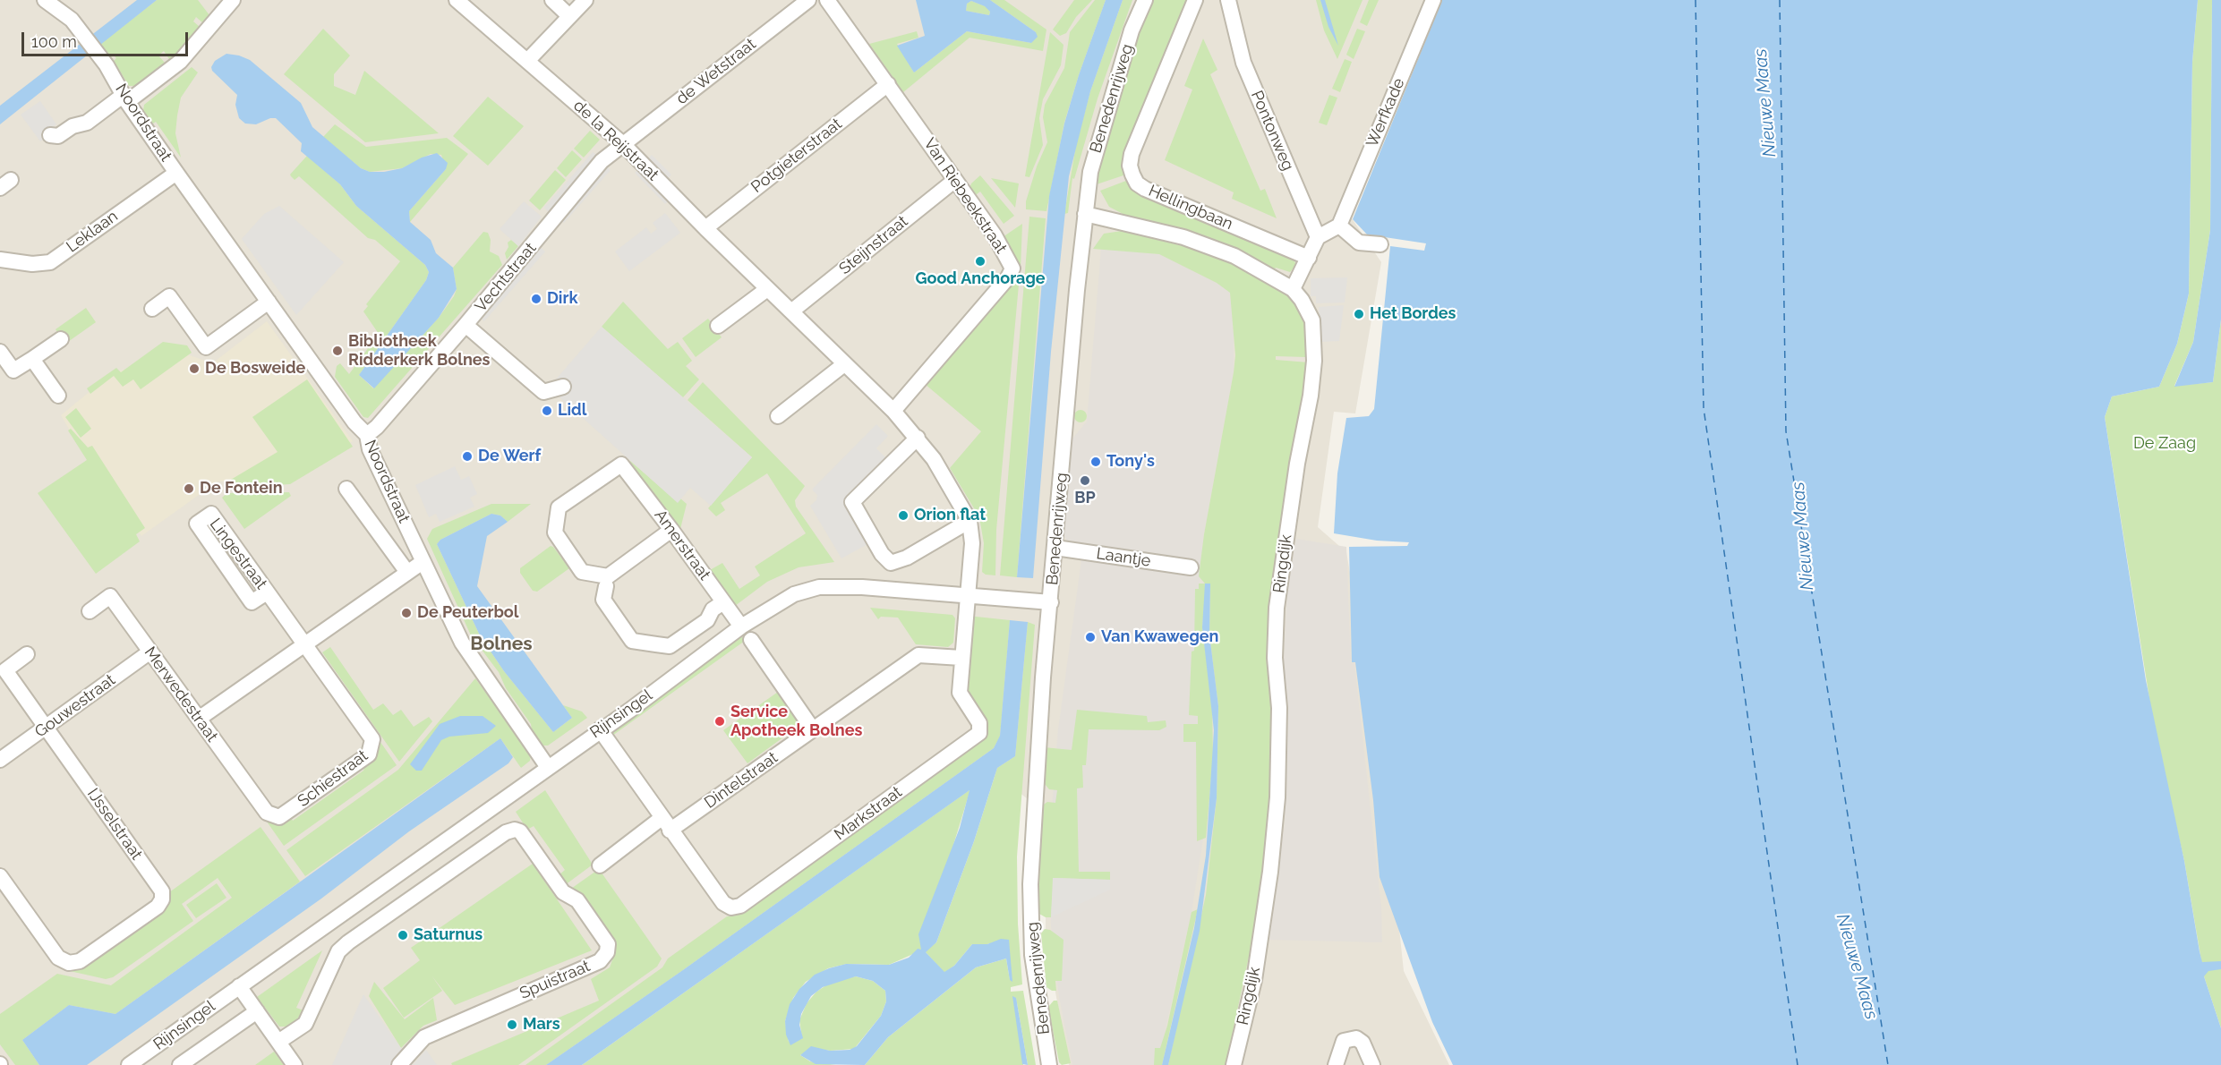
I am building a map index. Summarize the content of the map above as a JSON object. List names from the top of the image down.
{
  "streets": {
    "street": [
      "de Wetstraat",
      "Benedenrijweg",
      "Werfkade",
      "Noordstraat",
      "Pontonweg",
      "de la Reijstraat",
      "Potgieterstraat",
      "Van Riebeekstraat",
      "Hellingbaan",
      "Leklaan",
      "Steijnstraat",
      "Vechtstraat",
      "Amerstraat",
      "Lingestraat",
      "Laantje",
      "Ringdijk",
      "Merwedestraat",
      "Gouwestraat",
      "Rijnsingel",
      "Schiestraat",
      "Dintelstraat",
      "Markstraat",
      "IJsselstraat",
      "Spuistraat"
    ]
  },
  "crossings": [
    ["de Wetstraat", "de la Reijstraat"],
    ["de Wetstraat", "Vechtstraat"],
    ["Benedenrijweg", "Laantje"],
    ["Benedenrijweg", "Ringdijk"],
    ["Benedenrijweg", "Rijnsingel"],
    ["Noordstraat", "Leklaan"],
    ["Noordstraat", "Vechtstraat"],
    ["Noordstraat", "Rijnsingel"],
    ["de la Reijstraat", "Potgieterstraat"],
    ["de la Reijstraat", "Van Riebeekstraat"],
    ["de la Reijstraat", "Steijnstraat"],
    ["de la Reijstraat", "Vechtstraat"],
    ["de la Reijstraat", "Rijnsingel"],
    ["de la Reijstraat", "Markstraat"],
    ["Potgieterstraat", "Van Riebeekstraat"],
    ["Van Riebeekstraat", "Steijnstraat"],
    ["Amerstraat", "Rijnsingel"],
    ["Lingestraat", "Schiestraat"],
    ["Merwedestraat", "Gouwestraat"],
    ["Merwedestraat", "Schiestraat"],
    ["Gouwestraat", "IJsselstraat"],
    ["Rijnsingel", "Markstraat"],
    ["Dintelstraat", "Markstraat"]
  ],
  "districts": ["Bolnes"],
  "water": ["Nieuwe Maas"],
  "parks": ["De Zaag"],
  "places": [
    "Good Anchorage",
    "Dirk",
    "Het Bordes",
    "Bibliotheek Ridderkerk Bolnes",
    "De Bosweide",
    "Lidl",
    "De Werf",
    "Tony's",
    "BP",
    "De Fontein",
    "Orion flat",
    "De Peuterbol",
    "Van Kwawegen",
    "Service Apotheek Bolnes",
    "Saturnus",
    "Mars"
  ],
  "scale_bar": "100 m"
}
